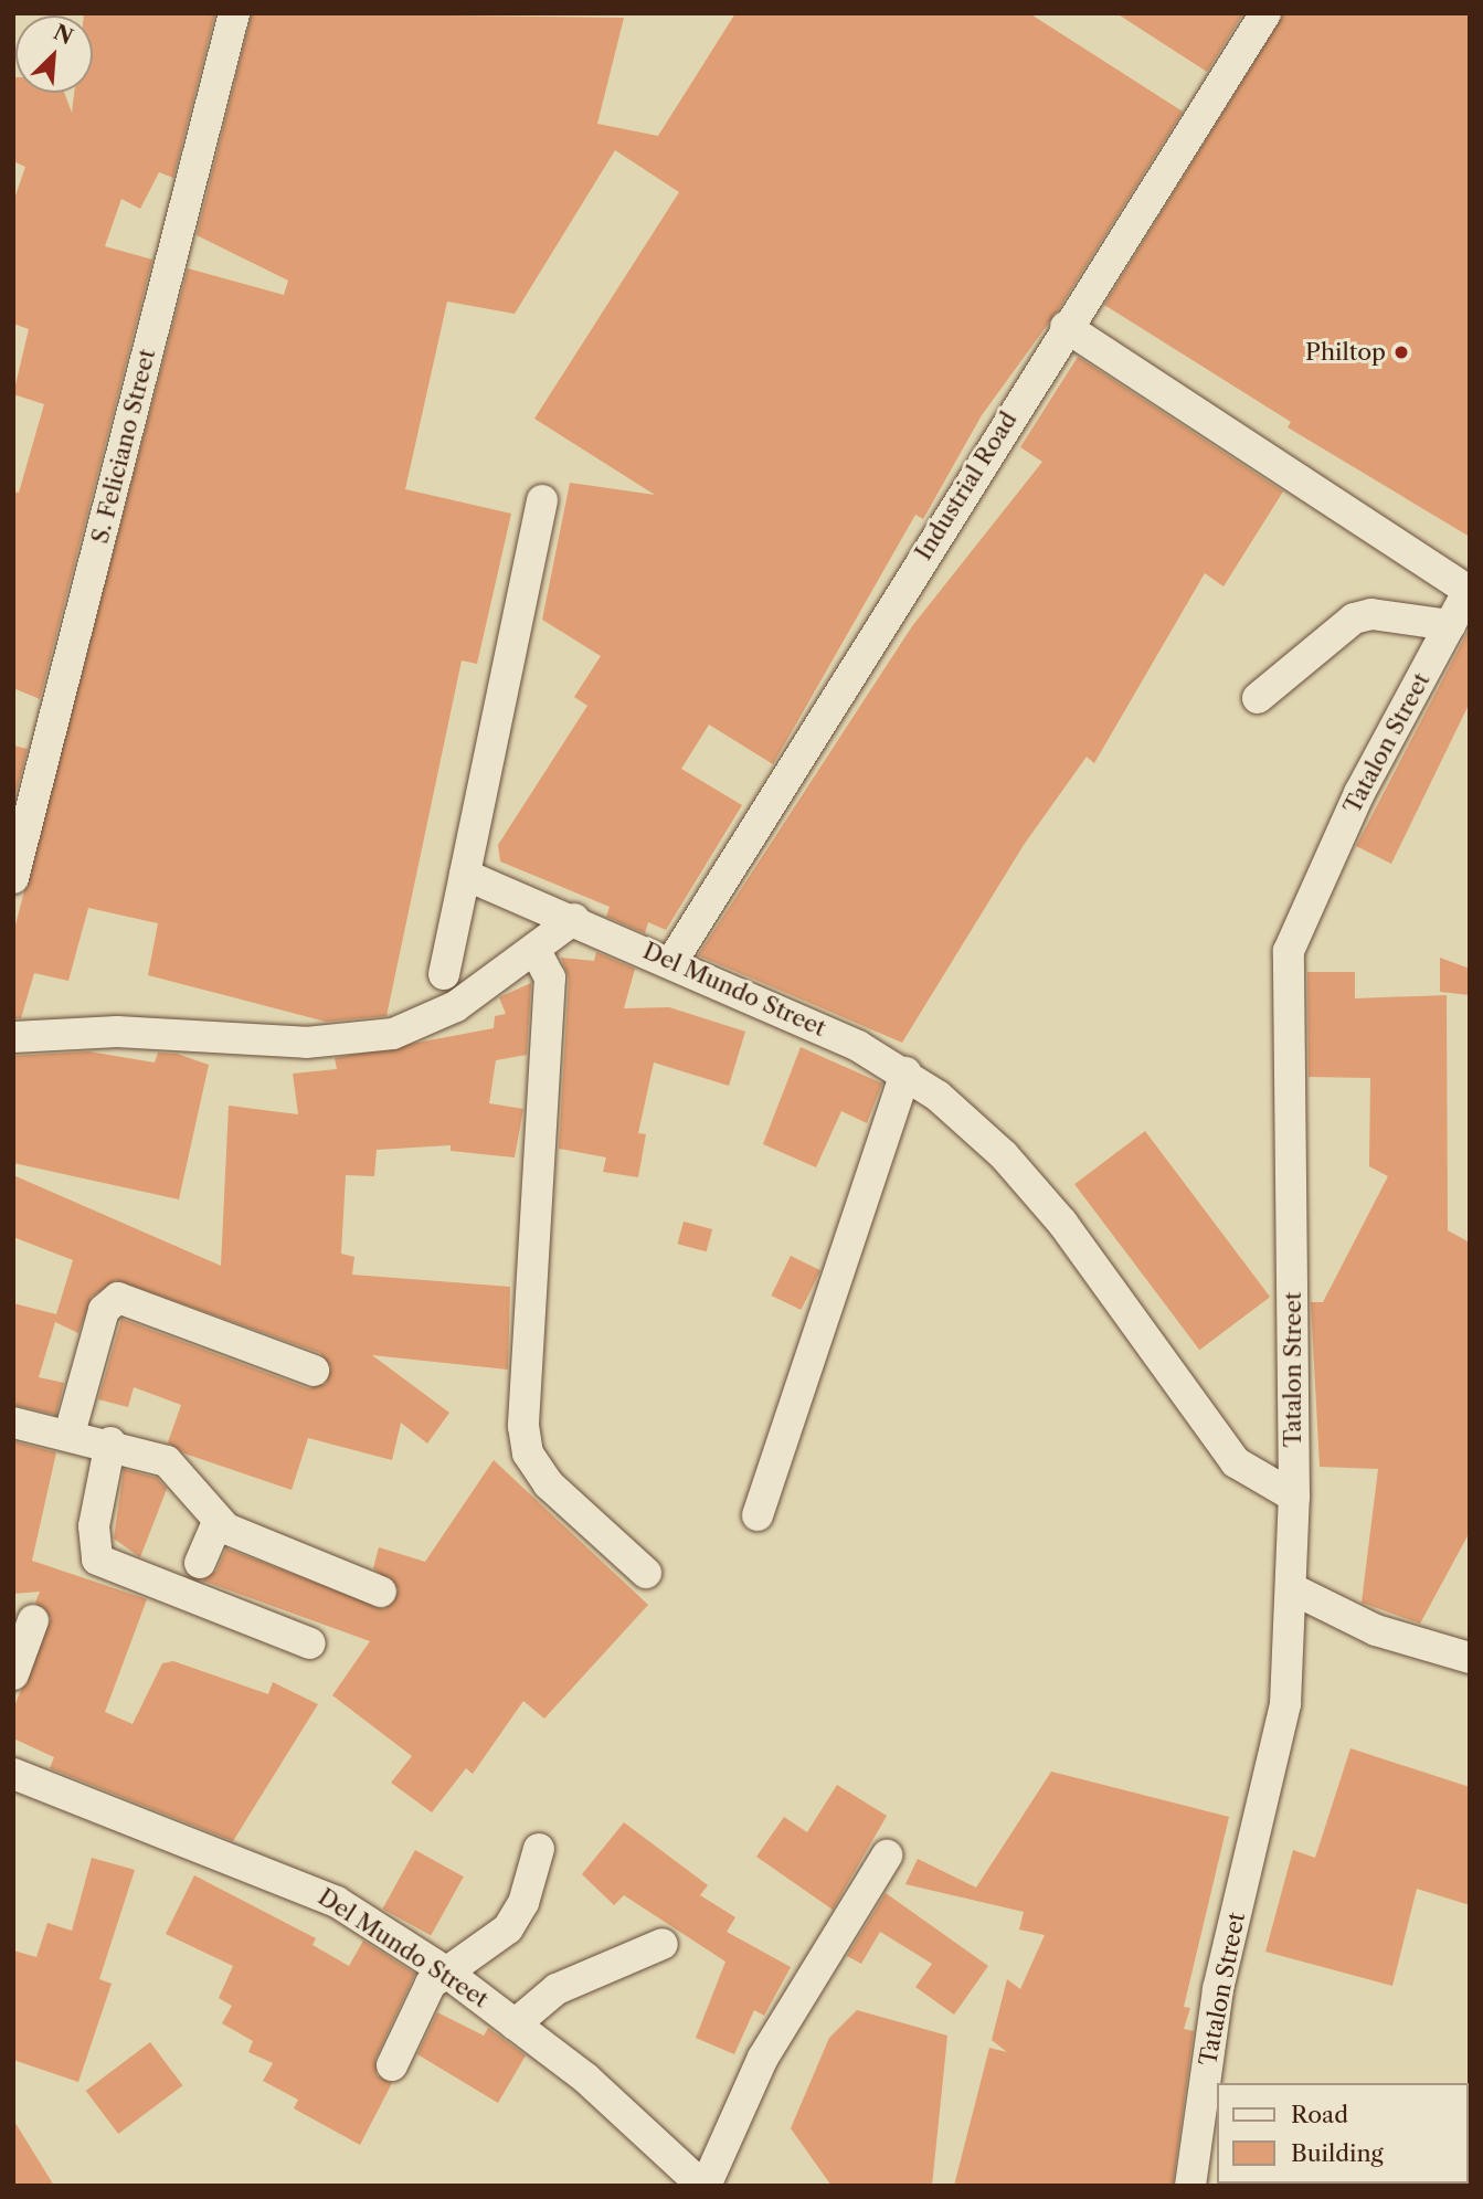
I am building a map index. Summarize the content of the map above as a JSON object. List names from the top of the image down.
{
  "streets": {
    "street": [
      "S. Feliciano Street",
      "Industrial Road",
      "Tatalon Street",
      "Del Mundo Street"
    ]
  },
  "crossings": [
    ["Industrial Road", "Del Mundo Street"],
    ["Tatalon Street", "Del Mundo Street"]
  ],
  "places": ["Philtop"],
  "legend": ["Road", "Building"],
  "north": "top right"
}
